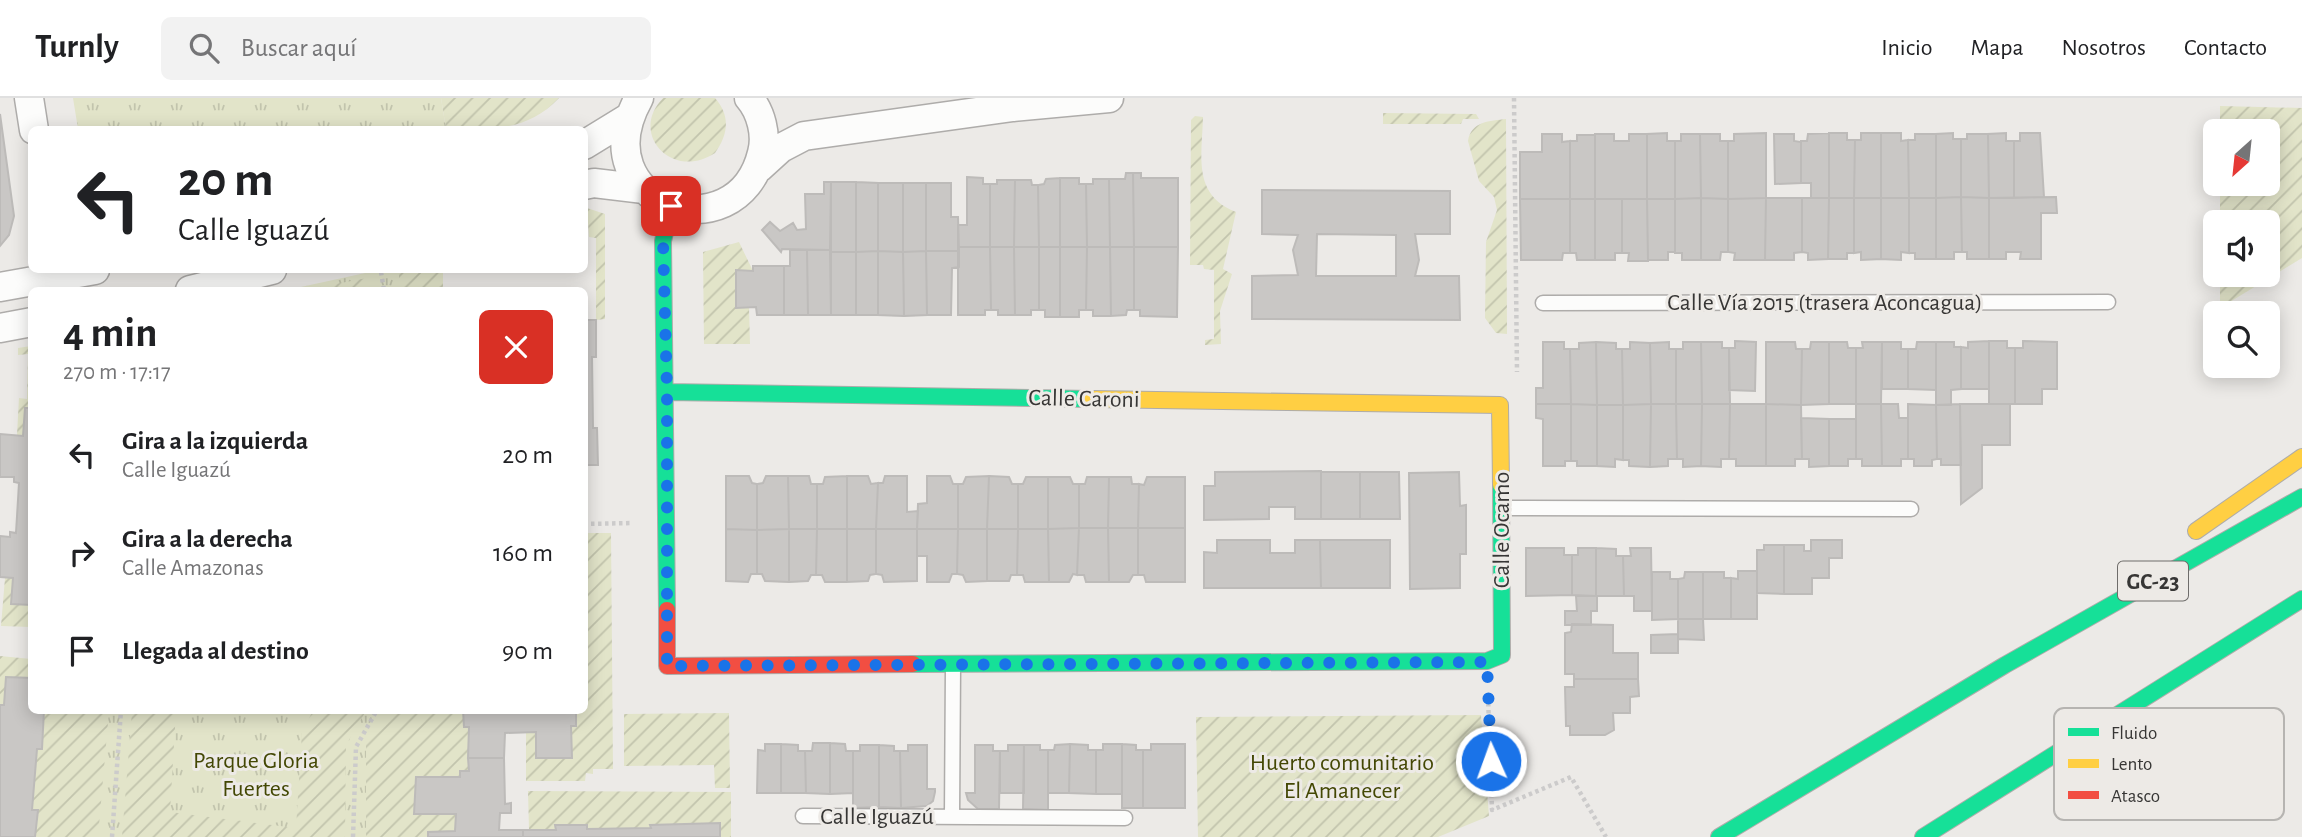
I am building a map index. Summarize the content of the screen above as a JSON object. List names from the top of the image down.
{
  "streets": {
    "main road": ["Calle Caroni", "Calle Ocamo", "GC-23"],
    "lane": ["Calle Vía 2015 (trasera Aconcagua)", "Calle Iguazú"]
  },
  "crossings": [
    ["Calle Caroni", "Calle Ocamo"]
  ],
  "parks": ["Parque Gloria Fuertes", "Huerto comunitario El Amanecer"],
  "legend": ["Fluido", "Lento", "Atasco"],
  "north": "bottom left",
  "page": {
    "header": "Turnly",
    "search": "Buscar aquí",
    "nav": [
      "Inicio",
      "Mapa",
      "Nosotros",
      "Contacto"
    ],
    "turn": ["20 m", "Calle Iguazú"],
    "heading": ["4 min", "270 m · 17:17"],
    "list": [
      {
        "name": "Gira a la izquierda",
        "note": "Calle Iguazú",
        "value": "20 m"
      },
      {
        "name": "Gira a la derecha",
        "note": "Calle Amazonas",
        "value": "160 m"
      },
      {
        "name": "Llegada al destino",
        "value": "90 m"
      }
    ]
  }
}
